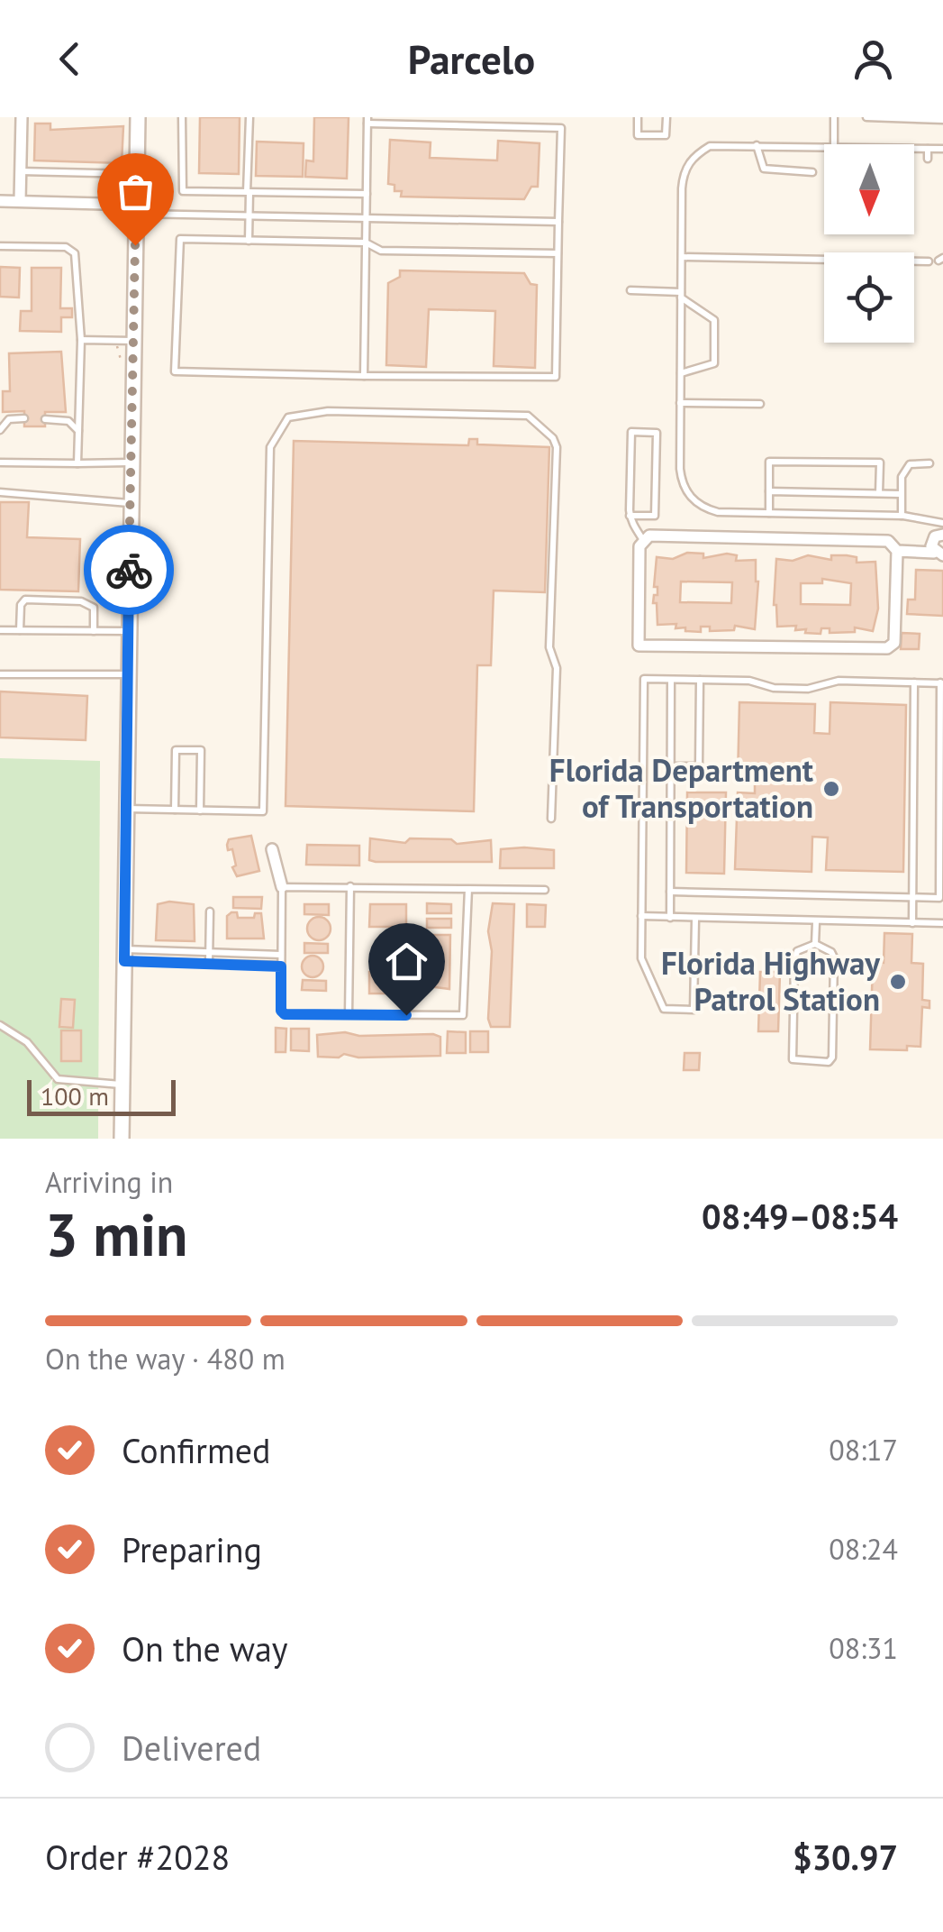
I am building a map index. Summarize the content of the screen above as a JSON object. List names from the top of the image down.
{
  "places": ["Florida Department of Transportation", "Florida Highway Patrol Station"],
  "scale_bar": "100 m",
  "north": "bottom",
  "page": {
    "header": "Parcelo",
    "scale": "100 m",
    "heading": ["3 min", "Arriving in", "08:49–08:54"],
    "panel": ["Order #2028", "$30.97"],
    "bar": "On the way · 480 m",
    "list": [
      ["Confirmed", "08:17"],
      ["Preparing", "08:24"],
      ["On the way", "08:31"],
      "Delivered"
    ]
  }
}
